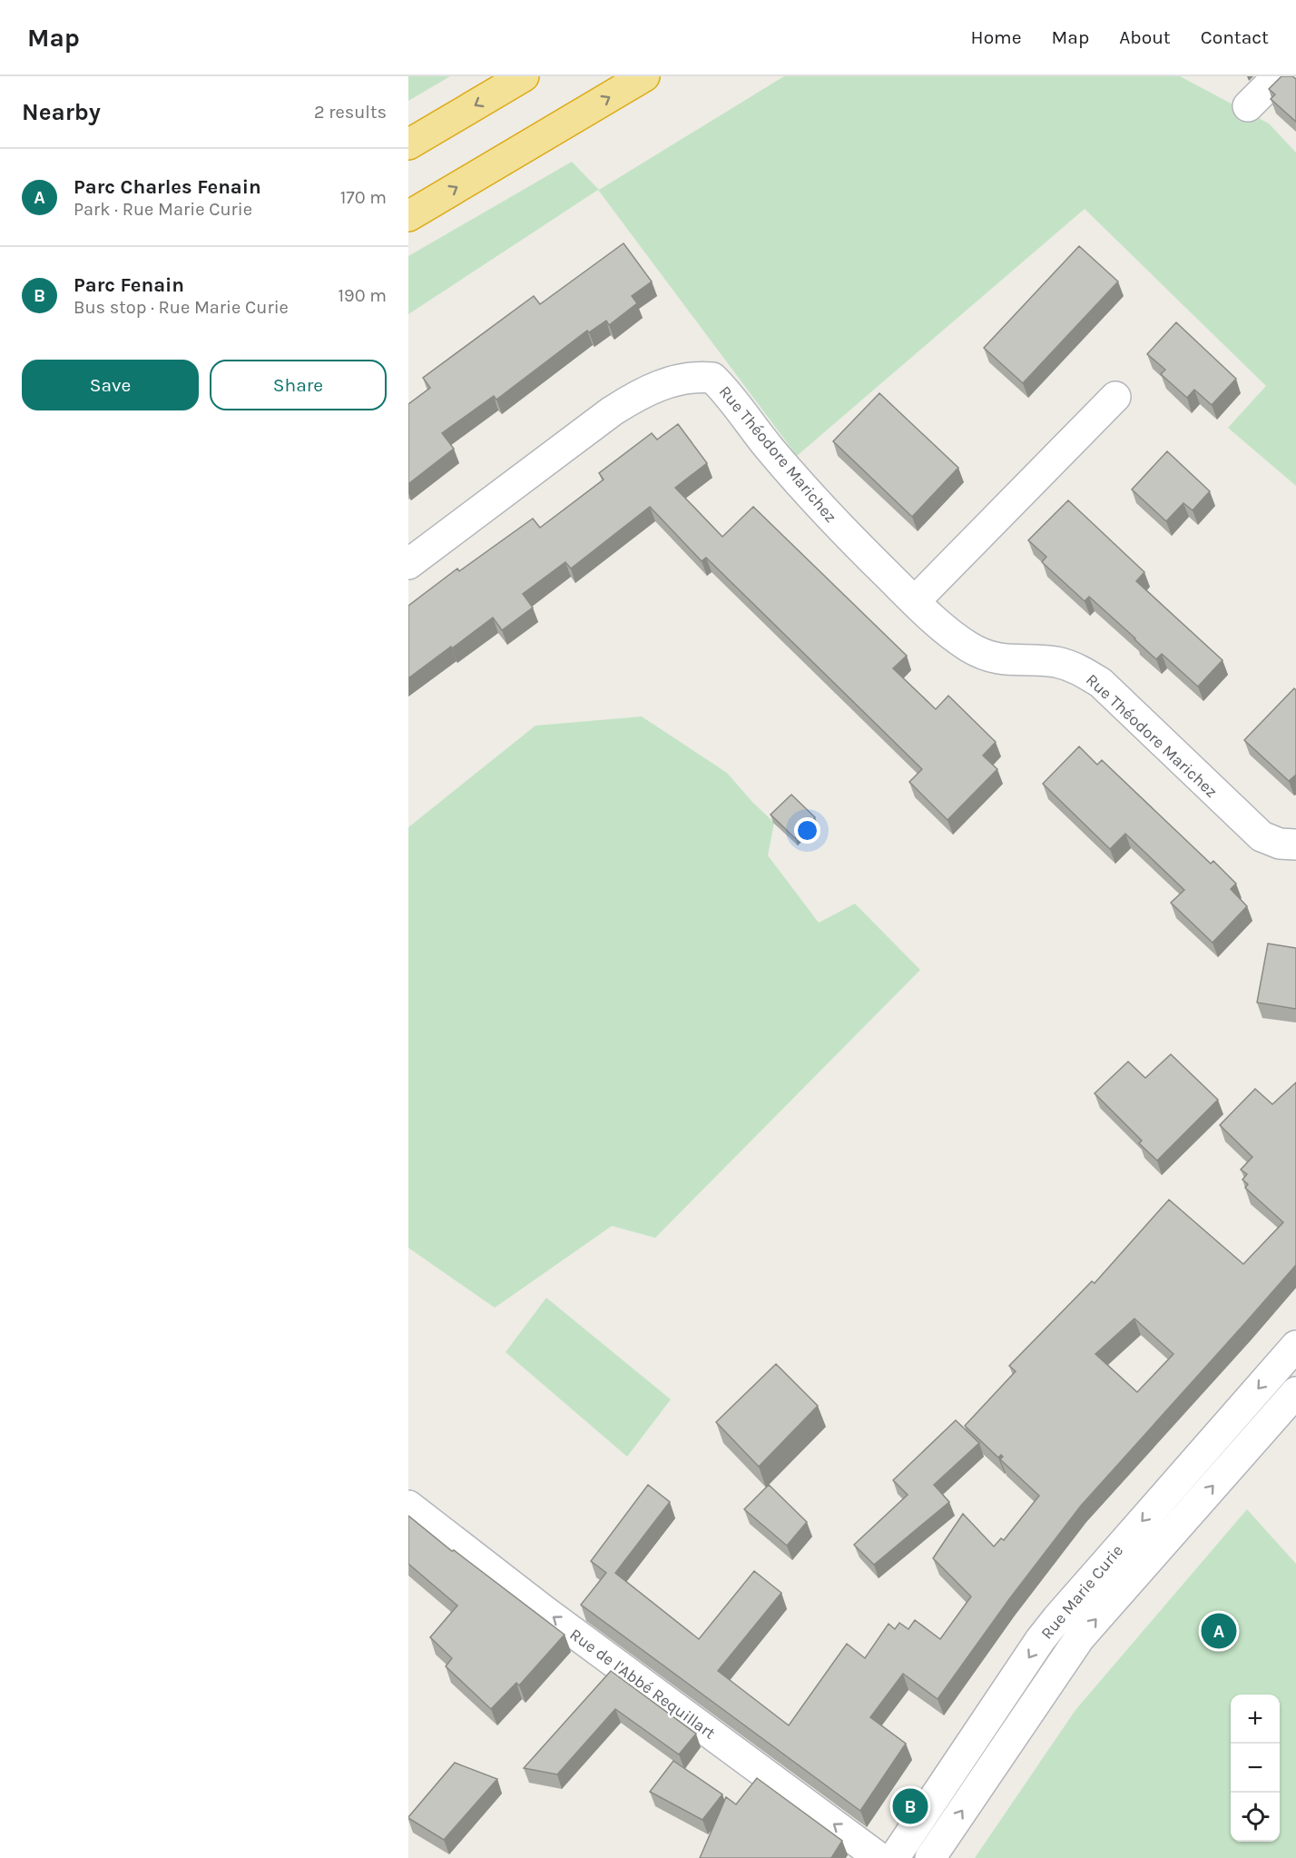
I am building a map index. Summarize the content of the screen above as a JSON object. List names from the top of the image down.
{
  "streets": {
    "street": ["Rue Théodore Marichez", "Rue Marie Curie", "Rue de l'Abbé Requillart"]
  },
  "one_way": ["Rue de l'Abbé Requillart"],
  "page": {
    "header": "Map",
    "nav": [
      "Home",
      "Map",
      "About",
      "Contact"
    ],
    "heading": ["Nearby", "2 results"],
    "list": [
      {
        "mark": "A",
        "name": "Parc Charles Fenain",
        "note": "Park · Rue Marie Curie",
        "value": "170 m"
      },
      {
        "mark": "B",
        "name": "Parc Fenain",
        "note": "Bus stop · Rue Marie Curie",
        "value": "190 m"
      }
    ],
    "buttons": ["Save", "Share"],
    "pins": ["A", "B"],
    "map_buttons": ["+", "−"]
  }
}
